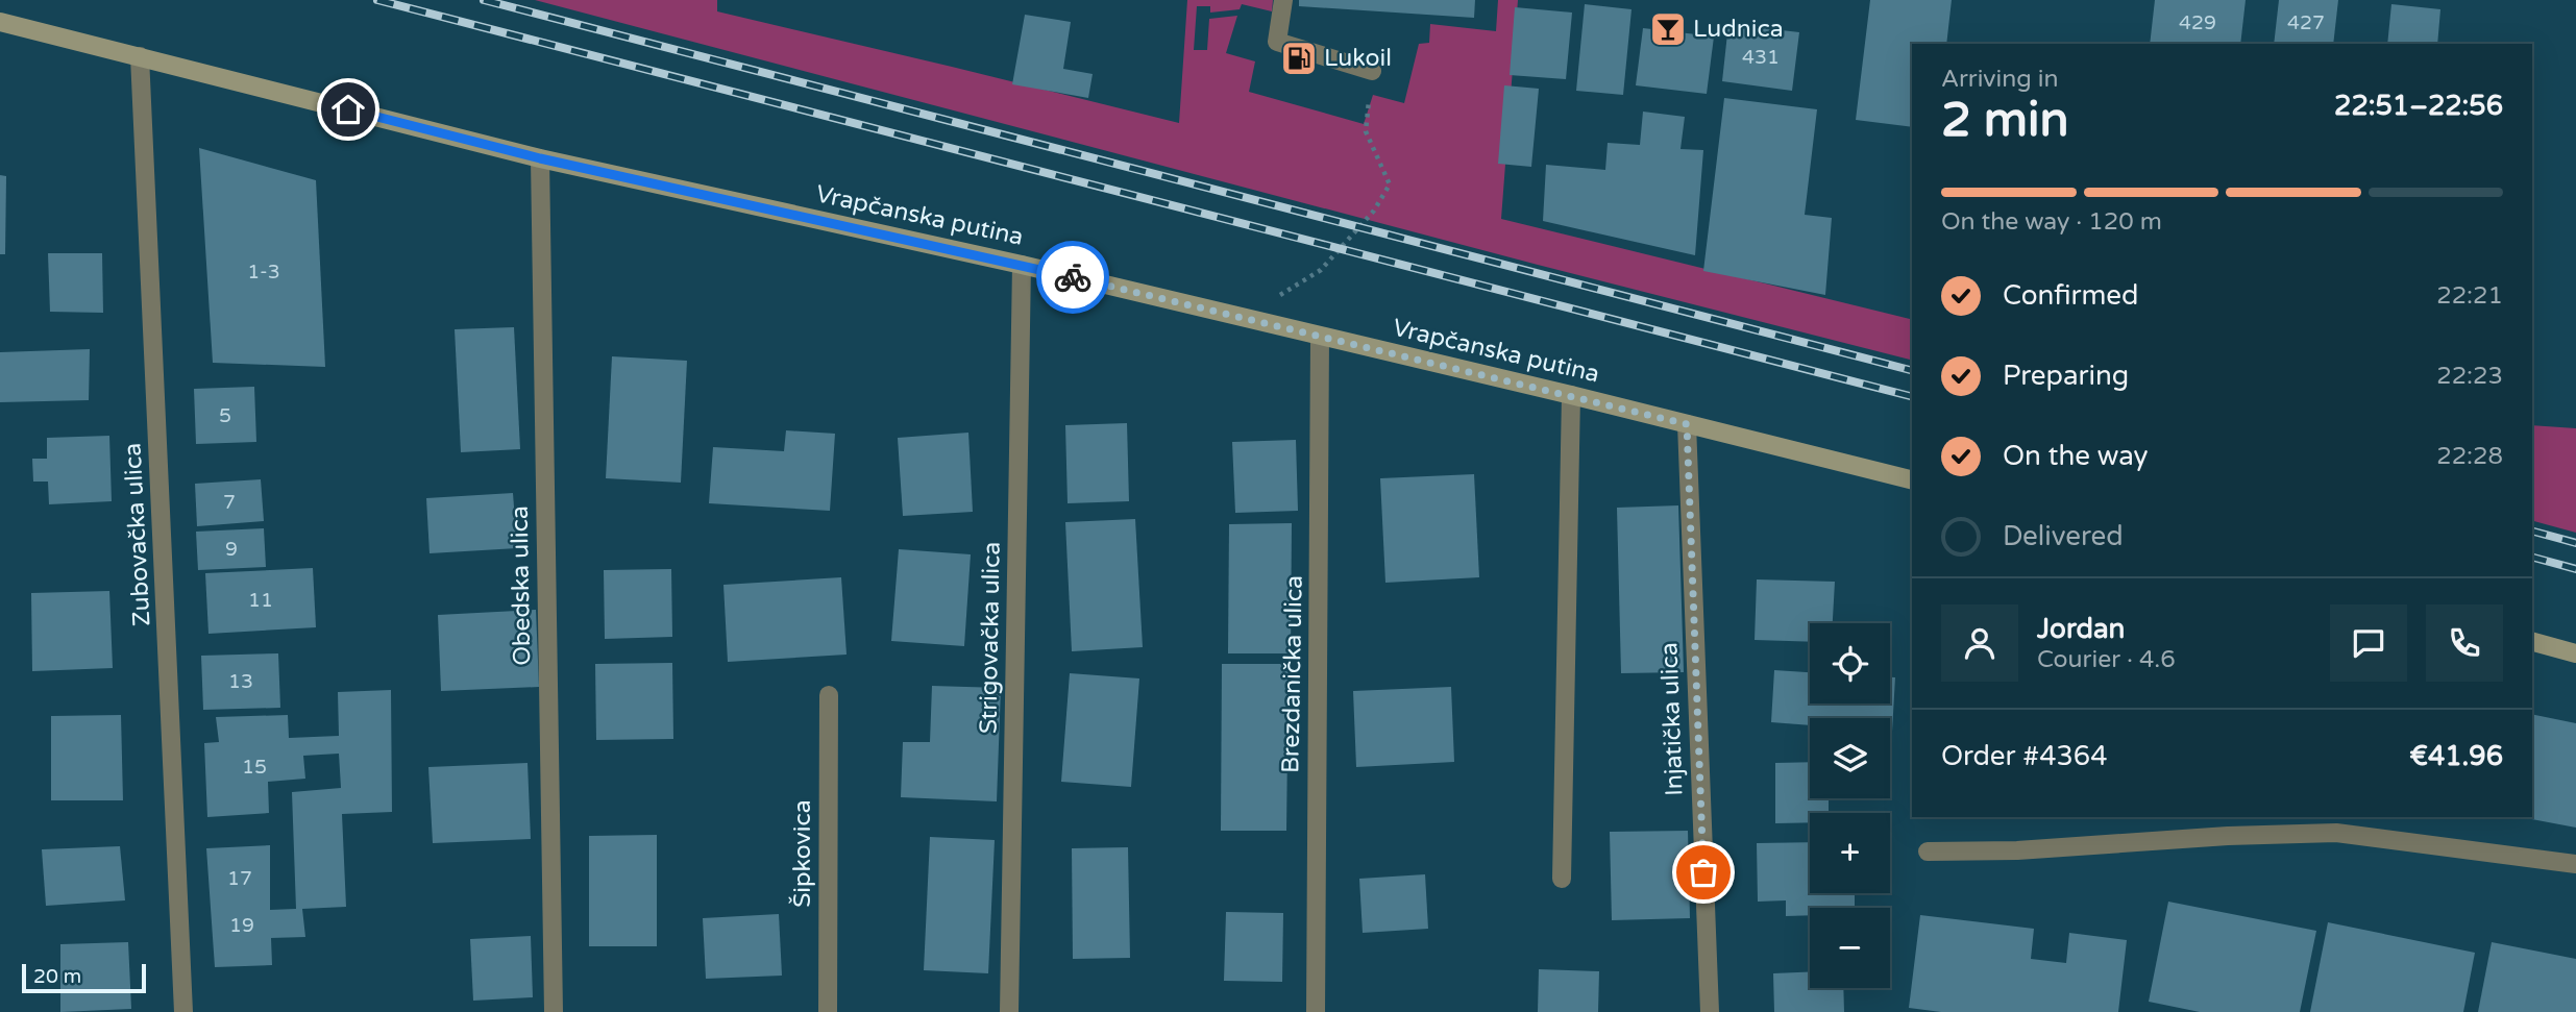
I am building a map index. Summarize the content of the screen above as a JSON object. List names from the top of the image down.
{
  "streets": {
    "street": [
      "Vrapčanska putina",
      "Zubovačka ulica",
      "Obedska ulica",
      "Strigovačka ulica",
      "Brezdanička ulica",
      "Injatička ulica",
      "Šipkovica"
    ]
  },
  "crossings": [
    ["Vrapčanska putina", "Zubovačka ulica"],
    ["Vrapčanska putina", "Obedska ulica"],
    ["Vrapčanska putina", "Strigovačka ulica"],
    ["Vrapčanska putina", "Brezdanička ulica"],
    ["Vrapčanska putina", "Injatička ulica"]
  ],
  "places": {
    "bar": ["Ludnica"],
    "fuel station": ["Lukoil"]
  },
  "house_numbers": [
    "429",
    "427",
    "431",
    "1-3",
    "5",
    "7",
    "9",
    "11",
    "13",
    "15",
    "17",
    "19"
  ],
  "scale_bar": "20 m",
  "page": {
    "heading": ["2 min", "Arriving in", "22:51–22:56"],
    "panel": [
      "Jordan",
      "Courier · 4.6",
      "Order #4364",
      "€41.96"
    ],
    "bar": "On the way · 120 m",
    "list": [
      ["Confirmed", "22:21"],
      ["Preparing", "22:23"],
      ["On the way", "22:28"],
      "Delivered"
    ],
    "map_buttons": ["+", "−"],
    "scale": "20 m"
  }
}
